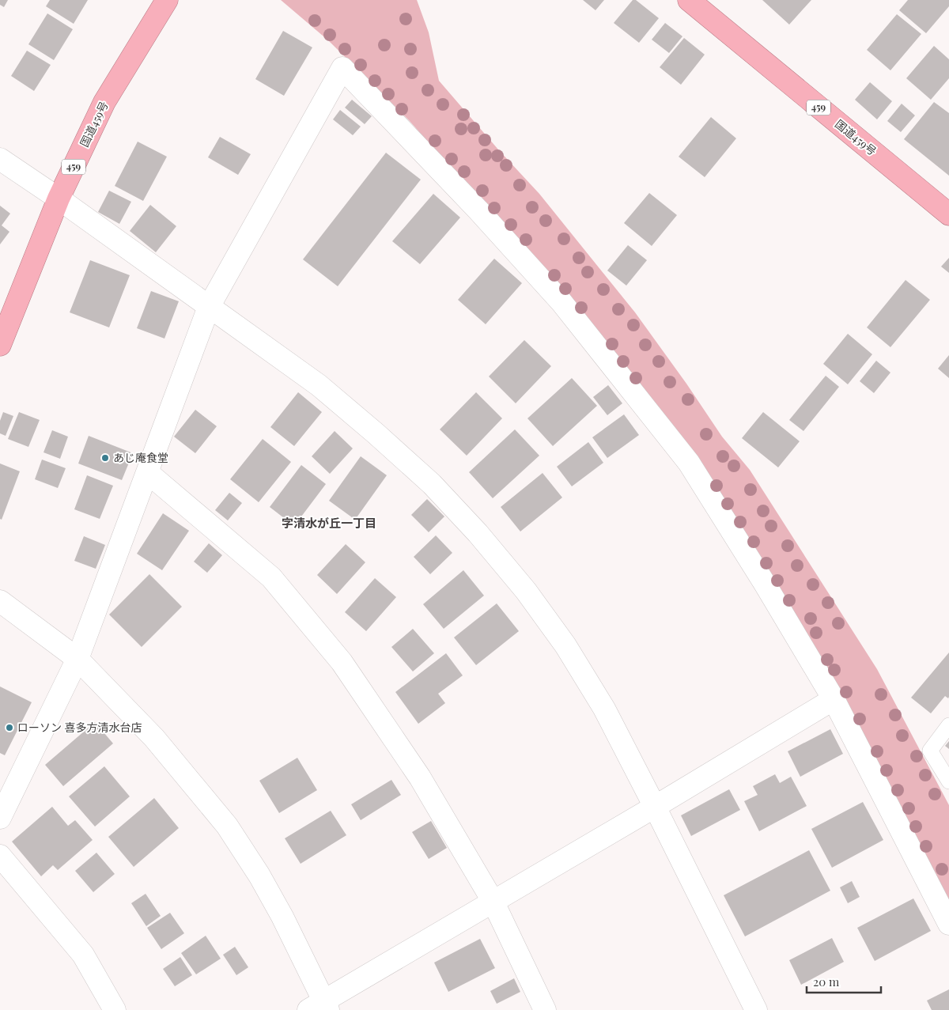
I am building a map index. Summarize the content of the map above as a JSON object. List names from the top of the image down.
{
  "streets": {
    "highway": ["459", "国道459号"]
  },
  "districts": ["字清水が丘一丁目"],
  "places": ["あじ庵食堂", "ローソン 喜多方清水台店"],
  "scale_bar": "20 m"
}
